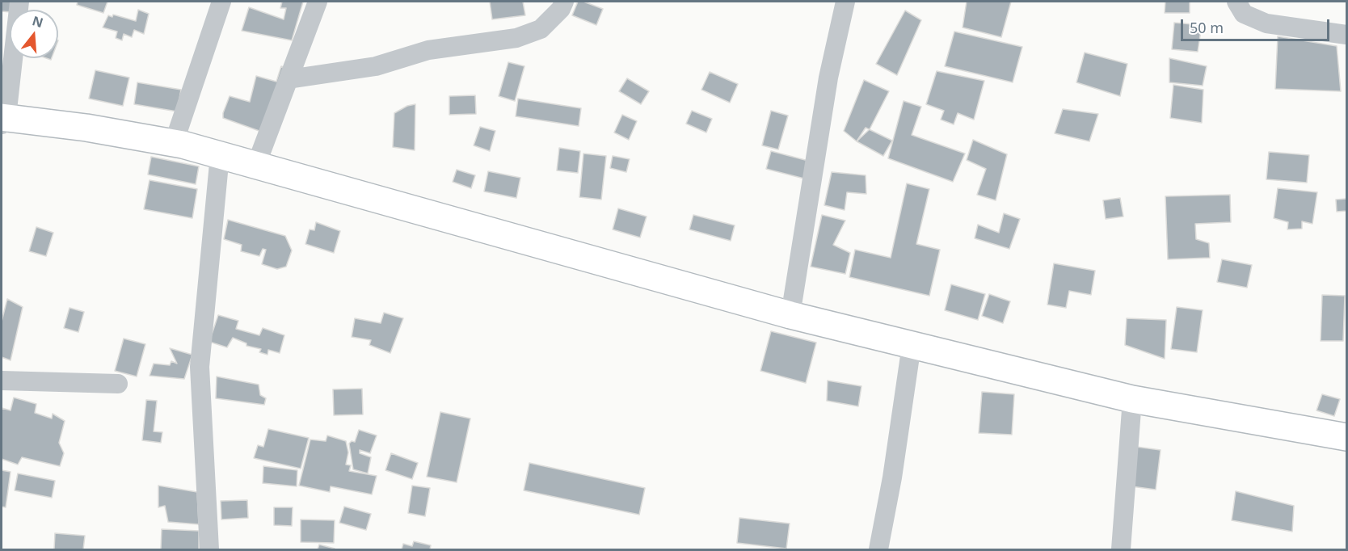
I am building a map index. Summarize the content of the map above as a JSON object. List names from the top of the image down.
{
  "scale_bar": "50 m",
  "north": "top"
}
